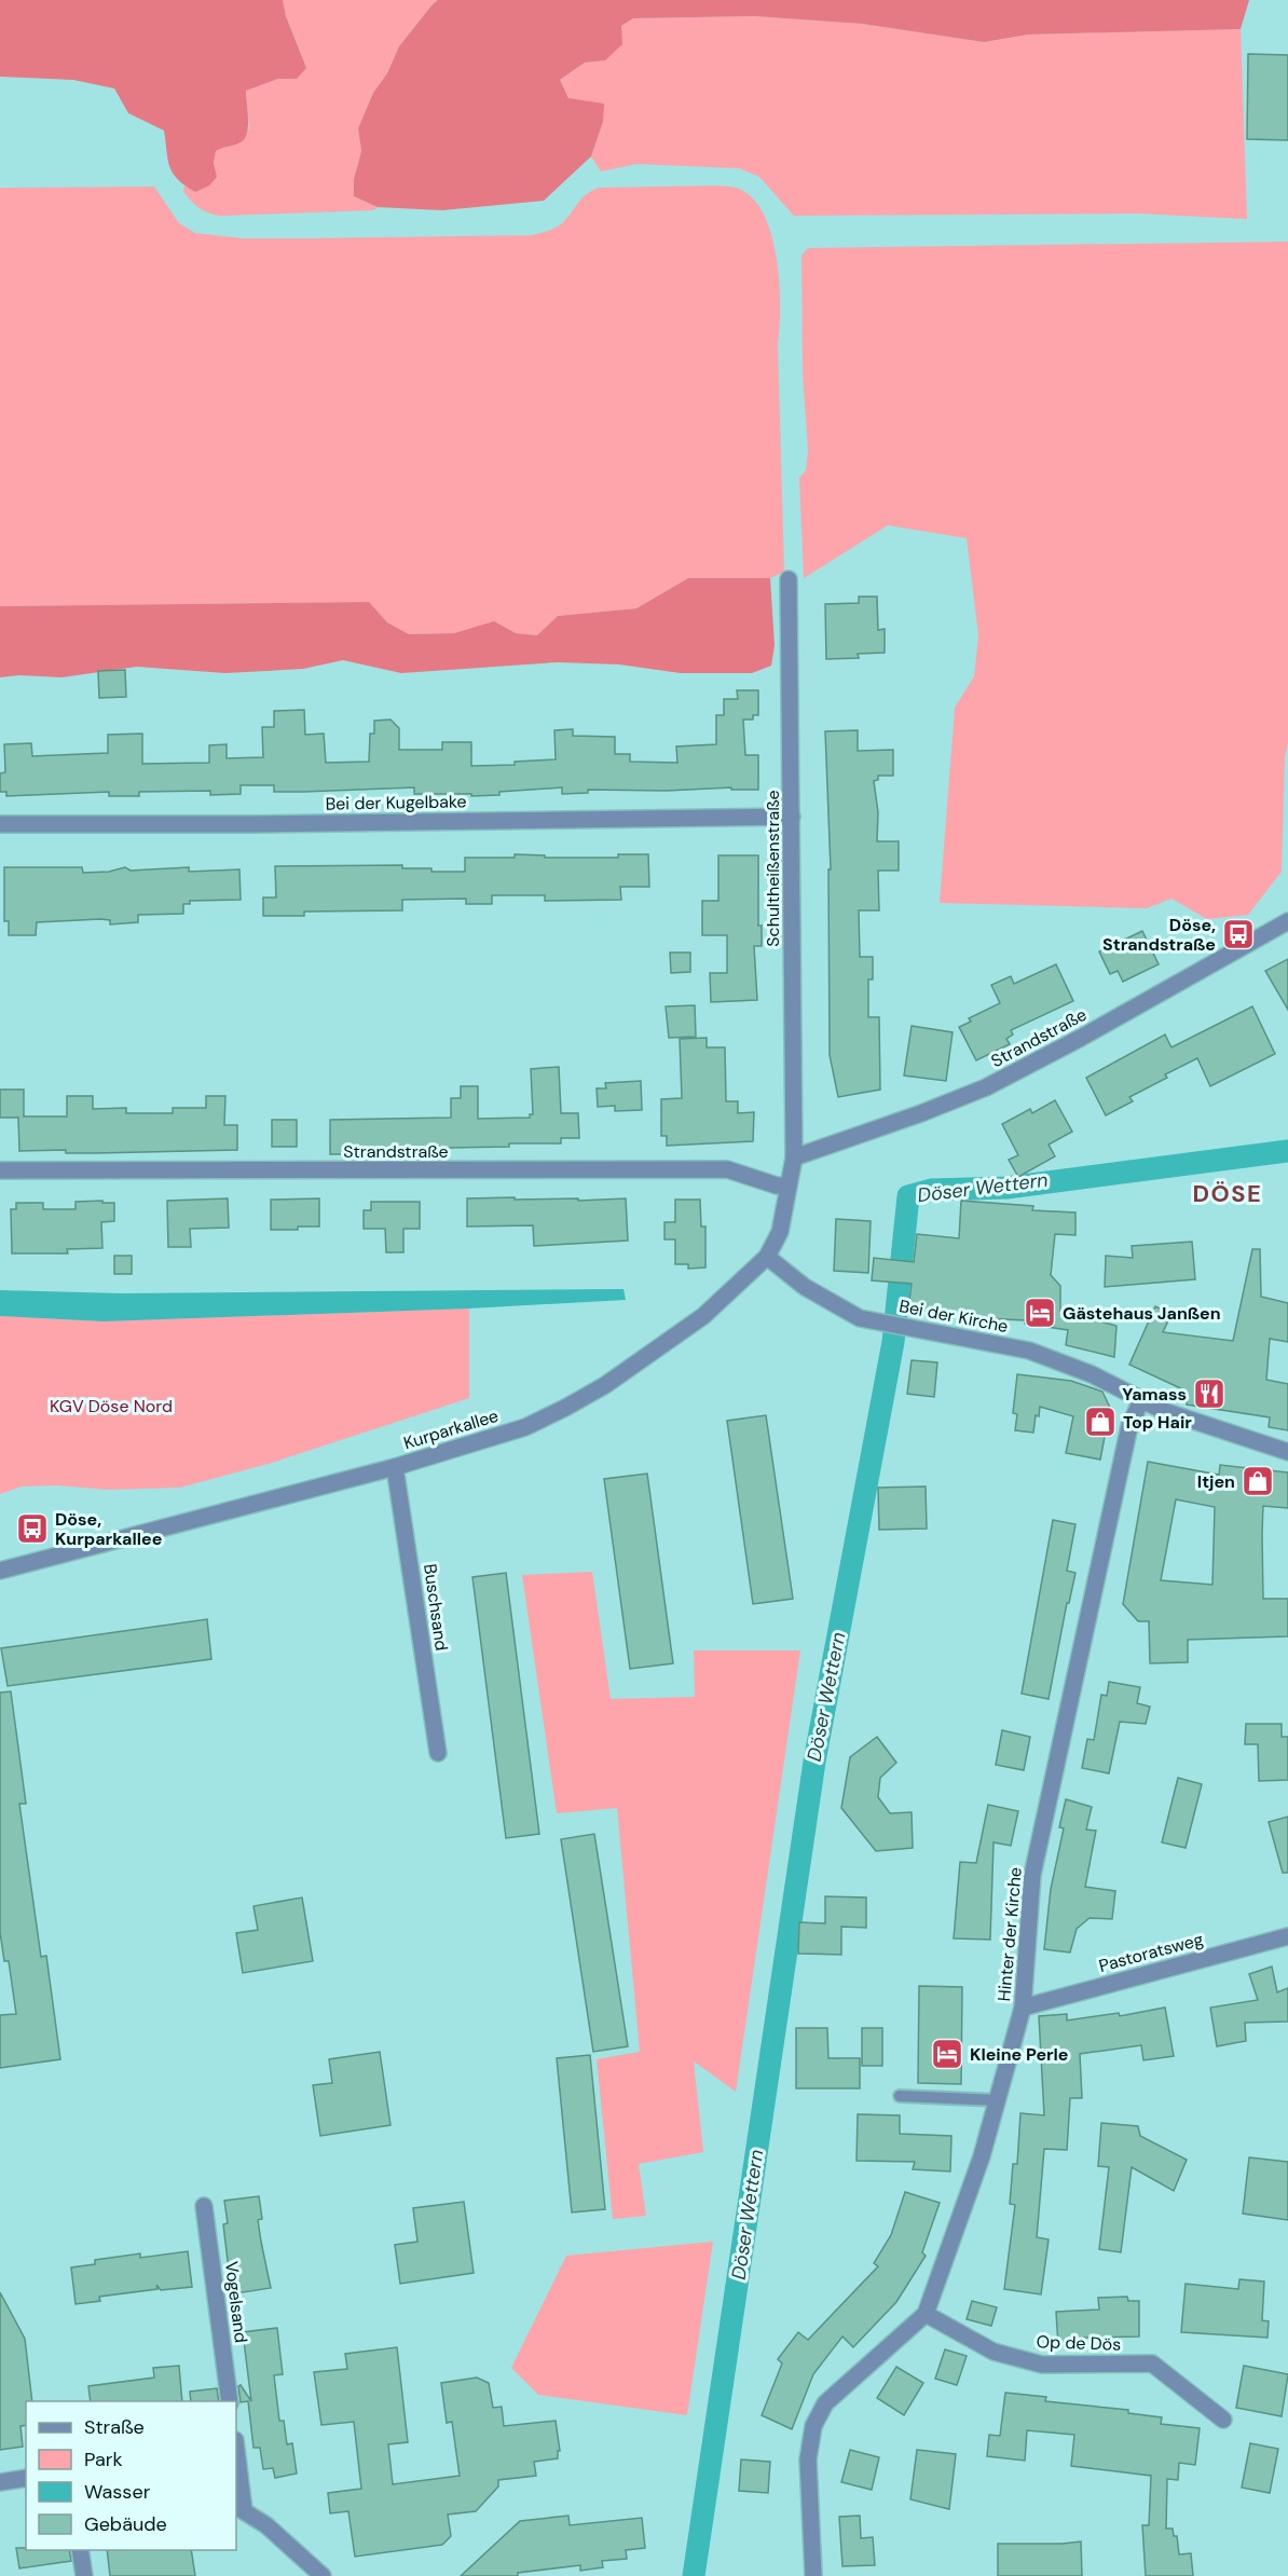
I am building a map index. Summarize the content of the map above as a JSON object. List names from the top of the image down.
{
  "streets": {
    "street": [
      "Bei der Kugelbake",
      "Schultheißenstraße",
      "Strandstraße",
      "Bei der Kirche",
      "Kurparkallee",
      "Buschsand",
      "Hinter der Kirche",
      "Pastoratsweg",
      "Vogelsand",
      "Op de Dös"
    ]
  },
  "crossings": [
    ["Bei der Kugelbake", "Schultheißenstraße"],
    ["Schultheißenstraße", "Strandstraße"],
    ["Schultheißenstraße", "Kurparkallee"],
    ["Strandstraße", "Kurparkallee"],
    ["Bei der Kirche", "Kurparkallee"],
    ["Bei der Kirche", "Hinter der Kirche"],
    ["Kurparkallee", "Buschsand"],
    ["Hinter der Kirche", "Pastoratsweg"],
    ["Hinter der Kirche", "Op de Dös"]
  ],
  "districts": ["DÖSE"],
  "water": ["Döser Wettern"],
  "parks": ["KGV Döse Nord"],
  "places": {
    "bus stop": ["Döse, Strandstraße", "Döse, Kurparkallee"],
    "hotel": ["Gästehaus Janßen", "Kleine Perle"],
    "restaurant": ["Yamass"],
    "shop": ["Top Hair", "Itjen"]
  },
  "legend": [
    "Straße",
    "Park",
    "Wasser",
    "Gebäude"
  ]
}
